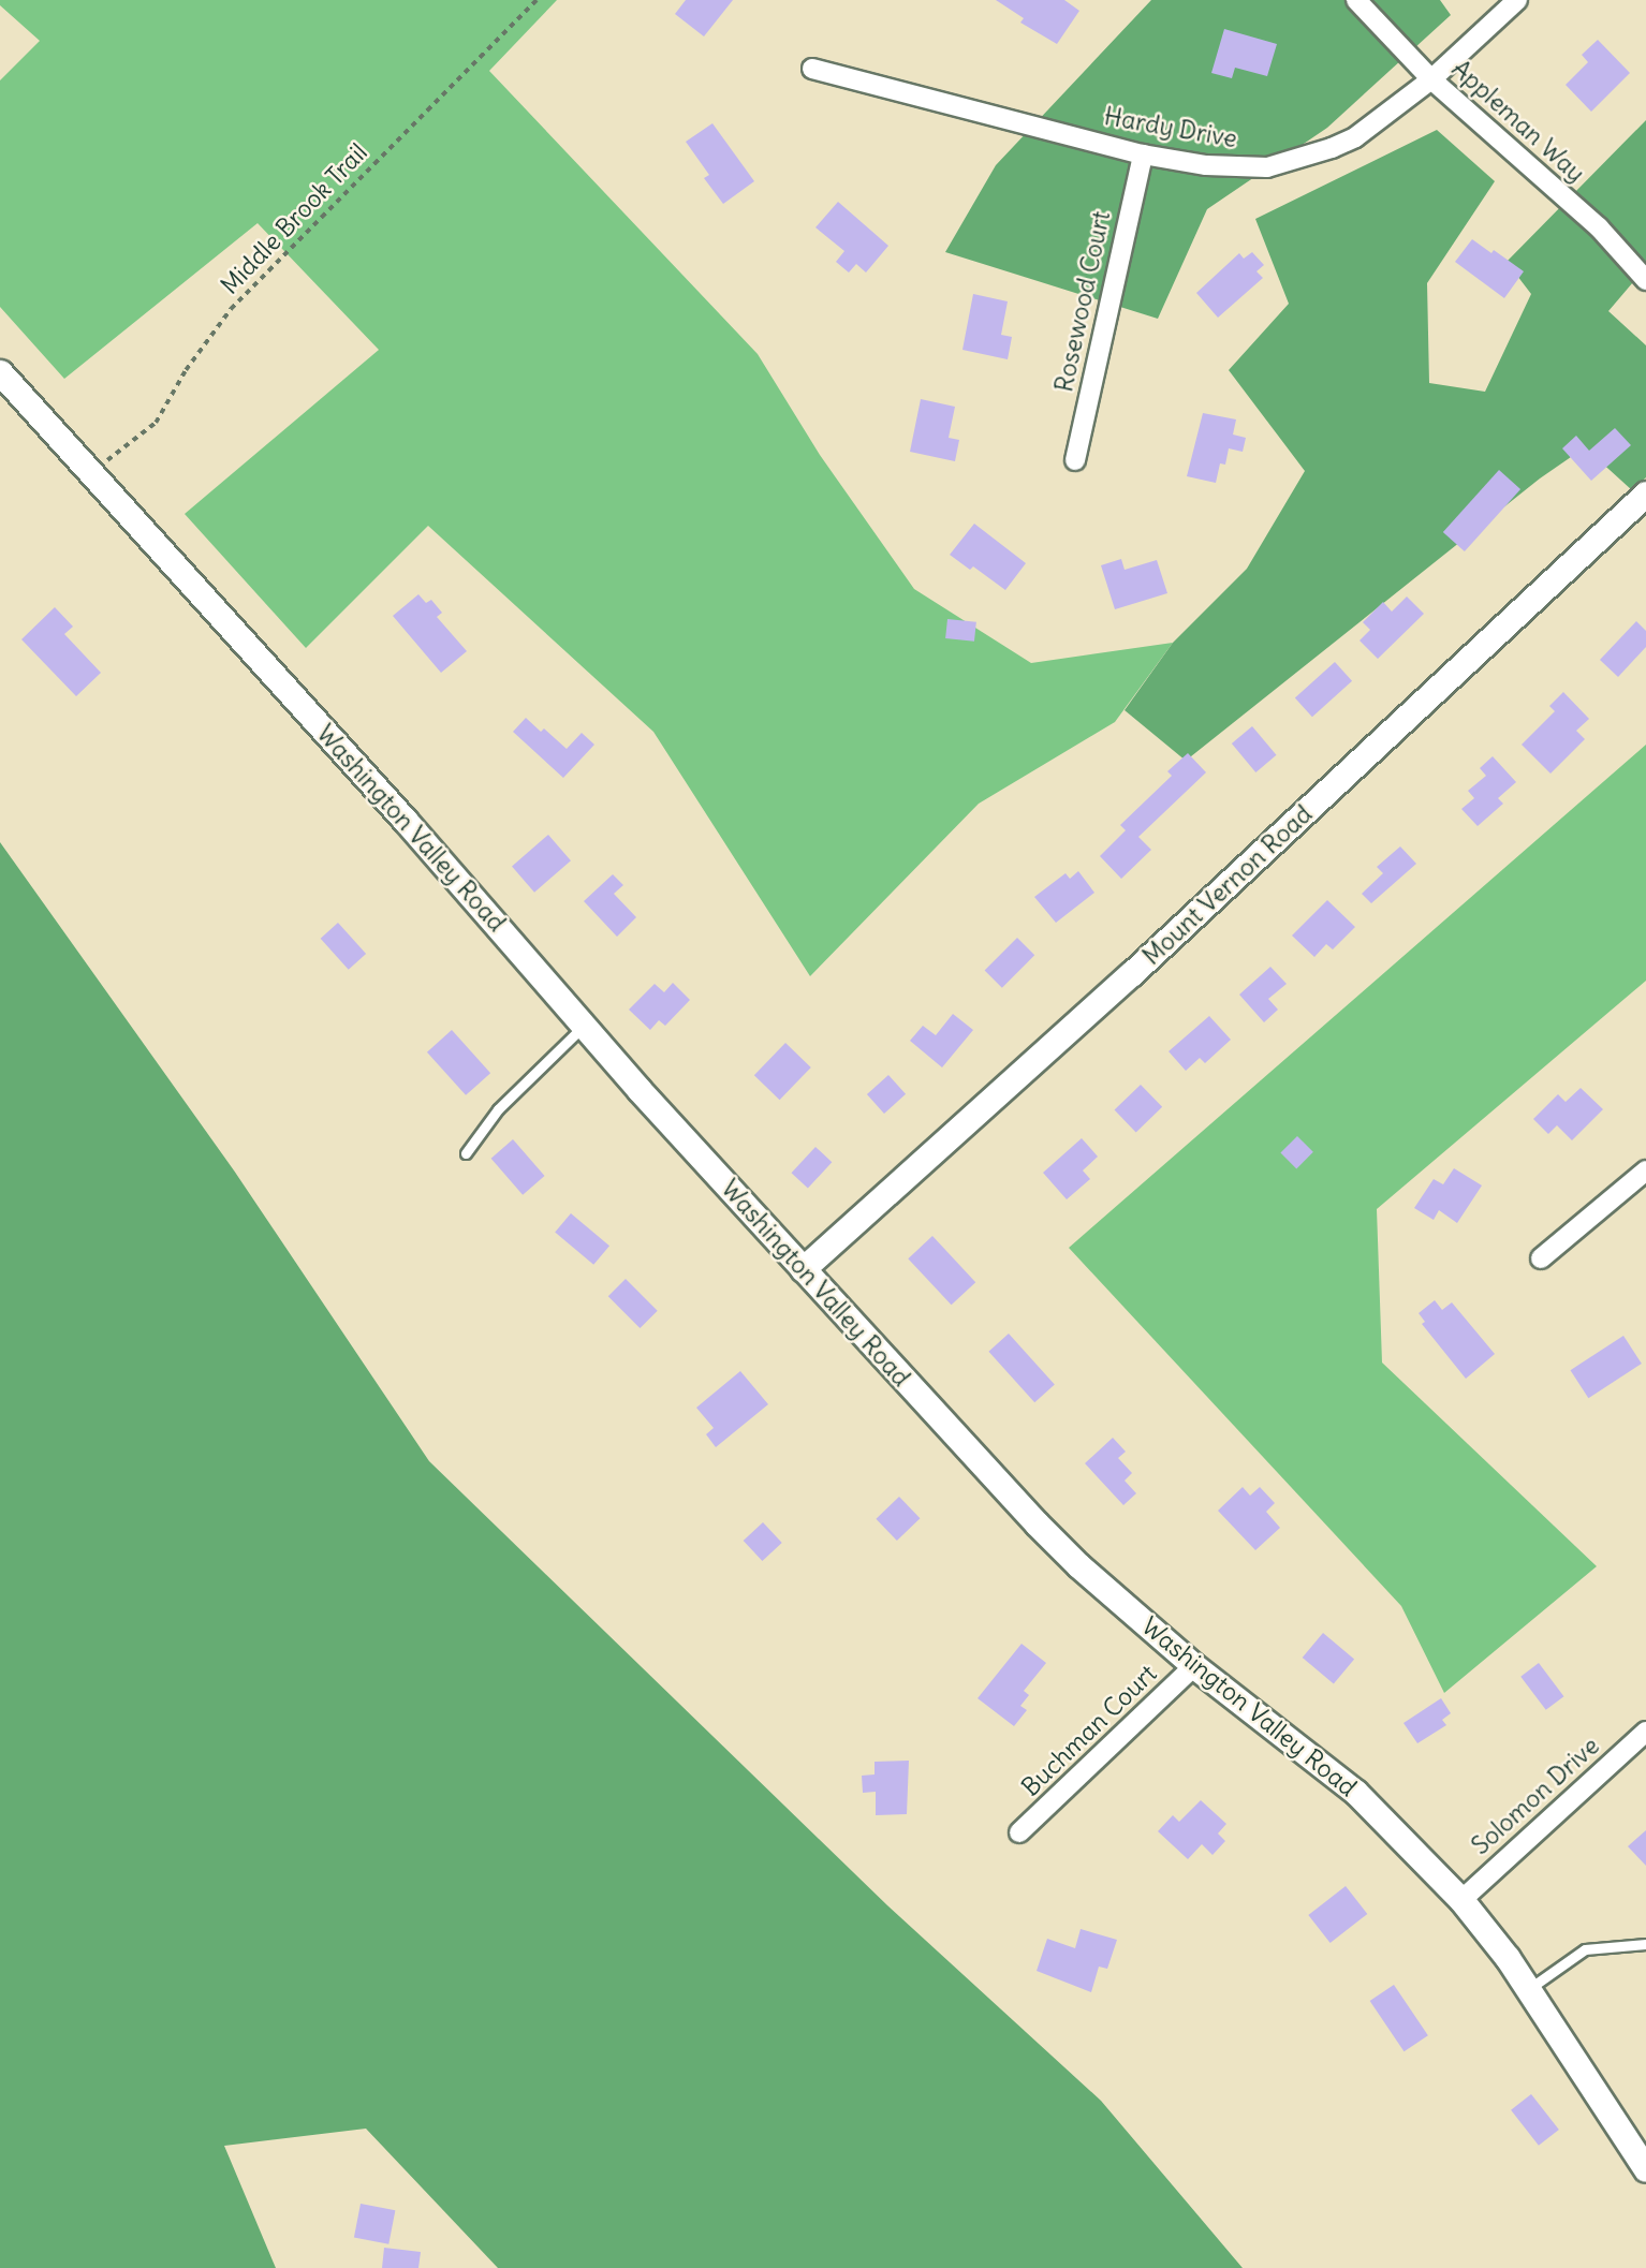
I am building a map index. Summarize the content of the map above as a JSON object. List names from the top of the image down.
{
  "streets": {
    "street": [
      "Appleman Way",
      "Hardy Drive",
      "Rosewood Court",
      "Washington Valley Road",
      "Mount Vernon Road",
      "Buchman Court",
      "Solomon Drive"
    ],
    "path": ["Middle Brook Trail"]
  },
  "crossings": [
    ["Appleman Way", "Hardy Drive"],
    ["Hardy Drive", "Rosewood Court"],
    ["Middle Brook Trail", "Washington Valley Road"],
    ["Washington Valley Road", "Mount Vernon Road"],
    ["Washington Valley Road", "Buchman Court"],
    ["Washington Valley Road", "Solomon Drive"]
  ]
}
